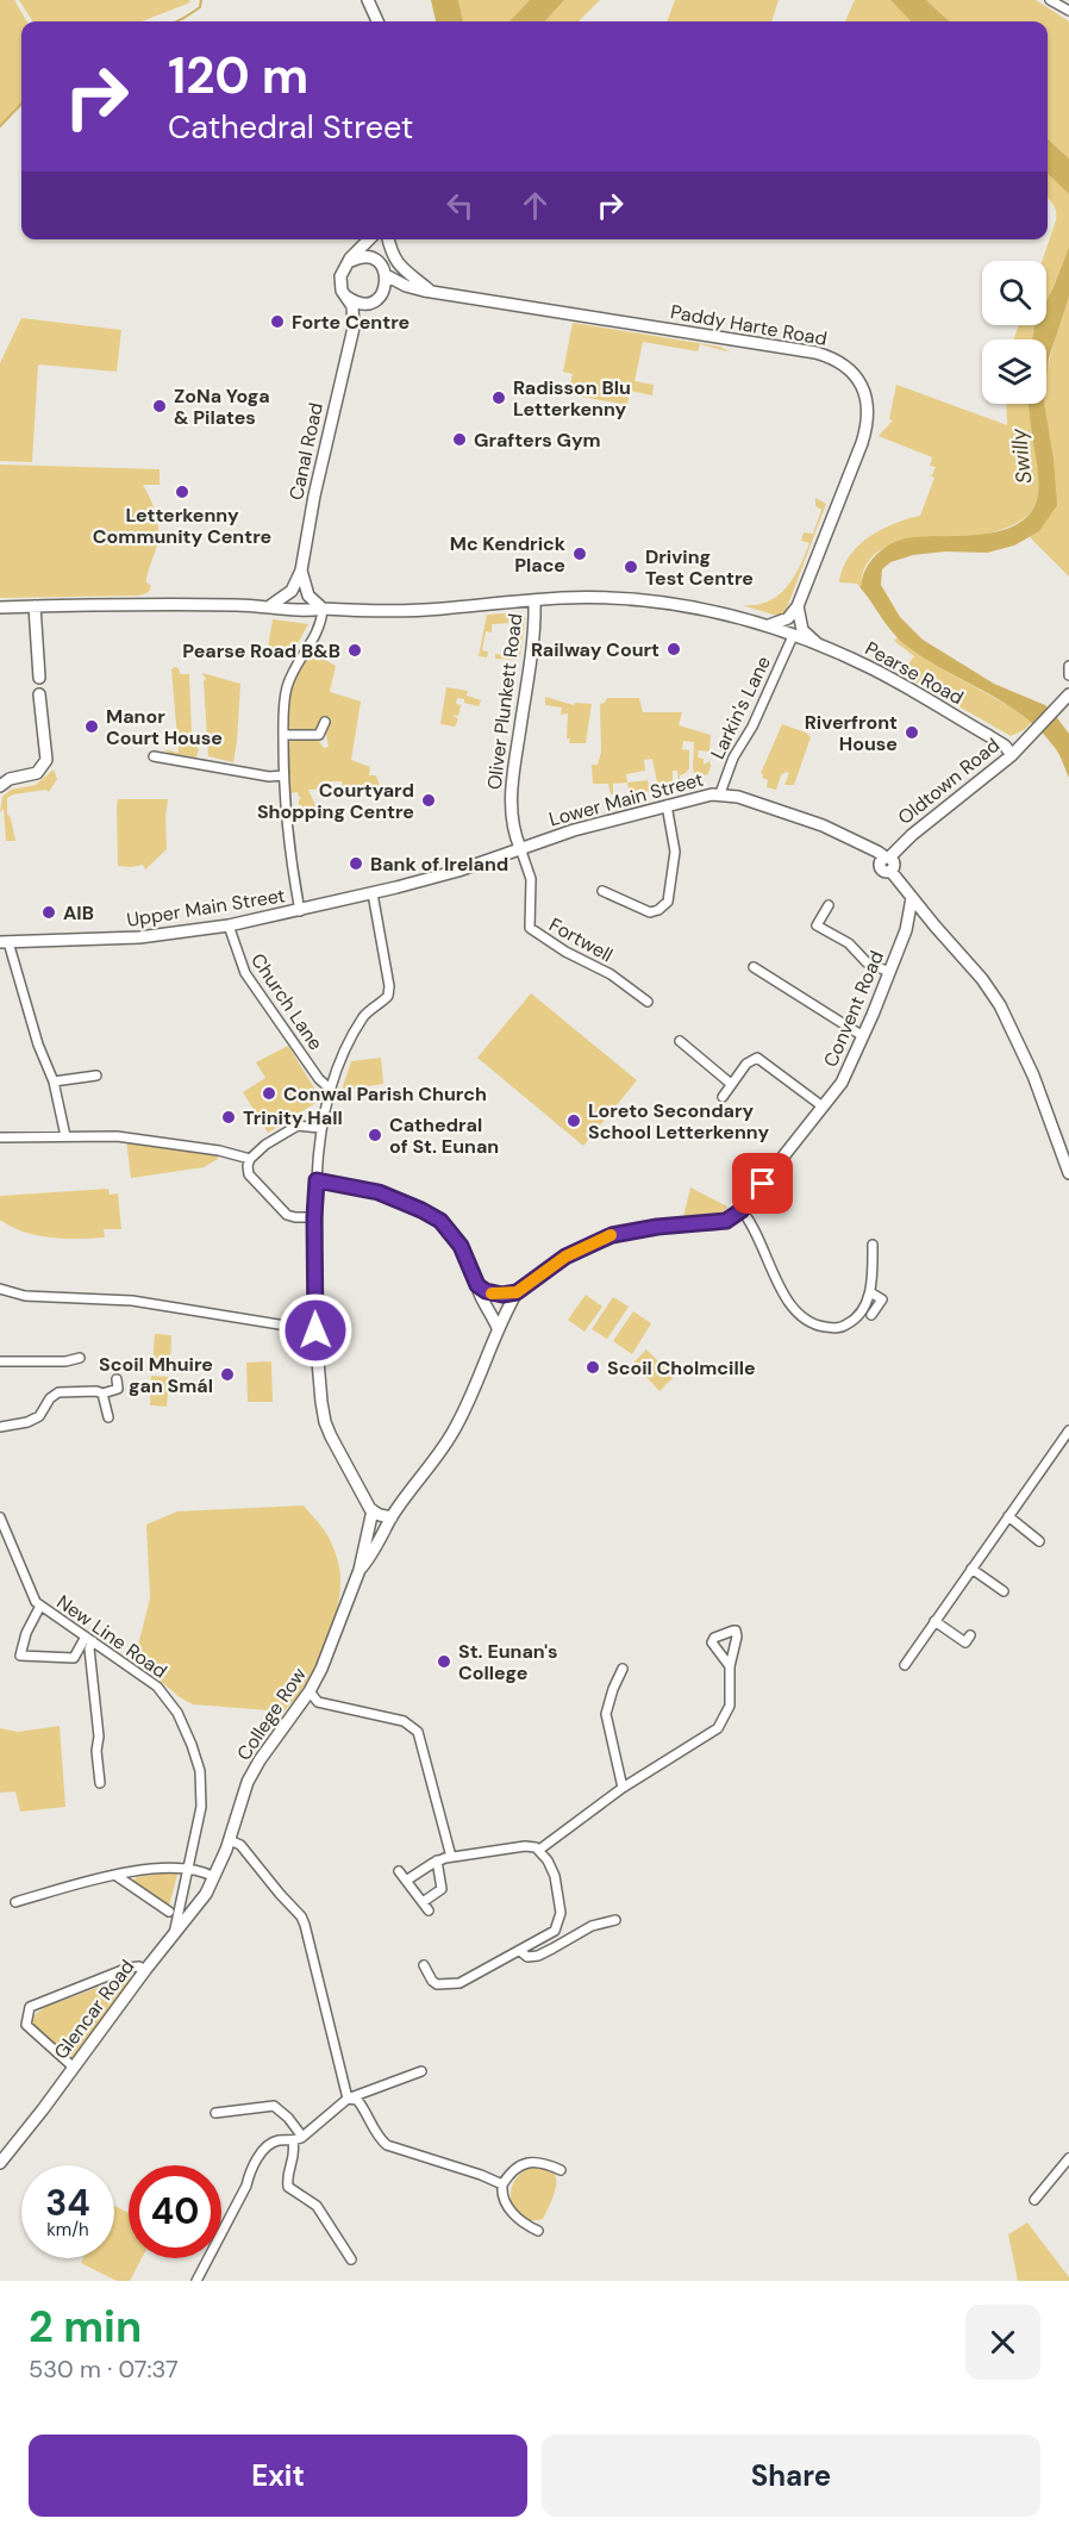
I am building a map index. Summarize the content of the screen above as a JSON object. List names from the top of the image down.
{
  "streets": {
    "street": [
      "Paddy Harte Road",
      "Canal Road",
      "Pearse Road",
      "Oliver Plunkett Road",
      "Larkin's Lane",
      "Oldtown Road",
      "Lower Main Street",
      "Upper Main Street",
      "Fortwell",
      "Church Lane",
      "Convent Road",
      "New Line Road",
      "College Row",
      "Glencar Road"
    ]
  },
  "crossings": [
    ["Paddy Harte Road", "Canal Road"],
    ["Canal Road", "Pearse Road"],
    ["Pearse Road", "Oliver Plunkett Road"],
    ["Pearse Road", "Larkin's Lane"],
    ["Pearse Road", "Oldtown Road"],
    ["Oliver Plunkett Road", "Lower Main Street"],
    ["Oliver Plunkett Road", "Fortwell"],
    ["Larkin's Lane", "Lower Main Street"],
    ["Oldtown Road", "Lower Main Street"],
    ["Lower Main Street", "Upper Main Street"],
    ["Lower Main Street", "Fortwell"],
    ["Upper Main Street", "Church Lane"],
    ["Convent Road", "College Row"],
    ["New Line Road", "Glencar Road"],
    ["College Row", "Glencar Road"]
  ],
  "water": ["Swilly"],
  "places": [
    "Forte Centre",
    "Radisson Blu Letterkenny",
    "ZoNa Yoga & Pilates",
    "Grafters Gym",
    "Letterkenny Community Centre",
    "Mc Kendrick Place",
    "Driving Test Centre",
    "Railway Court",
    "Pearse Road B&B",
    "Manor Court House",
    "Riverfront House",
    "Courtyard Shopping Centre",
    "Bank of Ireland",
    "AIB",
    "Conwal Parish Church",
    "Trinity Hall",
    "Loreto Secondary School Letterkenny",
    "Cathedral of St. Eunan",
    "Scoil Cholmcille",
    "Scoil Mhuire gan Smál",
    "St. Eunan's College"
  ],
  "page": {
    "turn": ["120 m", "Cathedral Street"],
    "speed": "34 km/h",
    "limit": "40",
    "heading": ["2 min", "530 m · 07:37"],
    "buttons": ["Exit", "Share"]
  }
}
